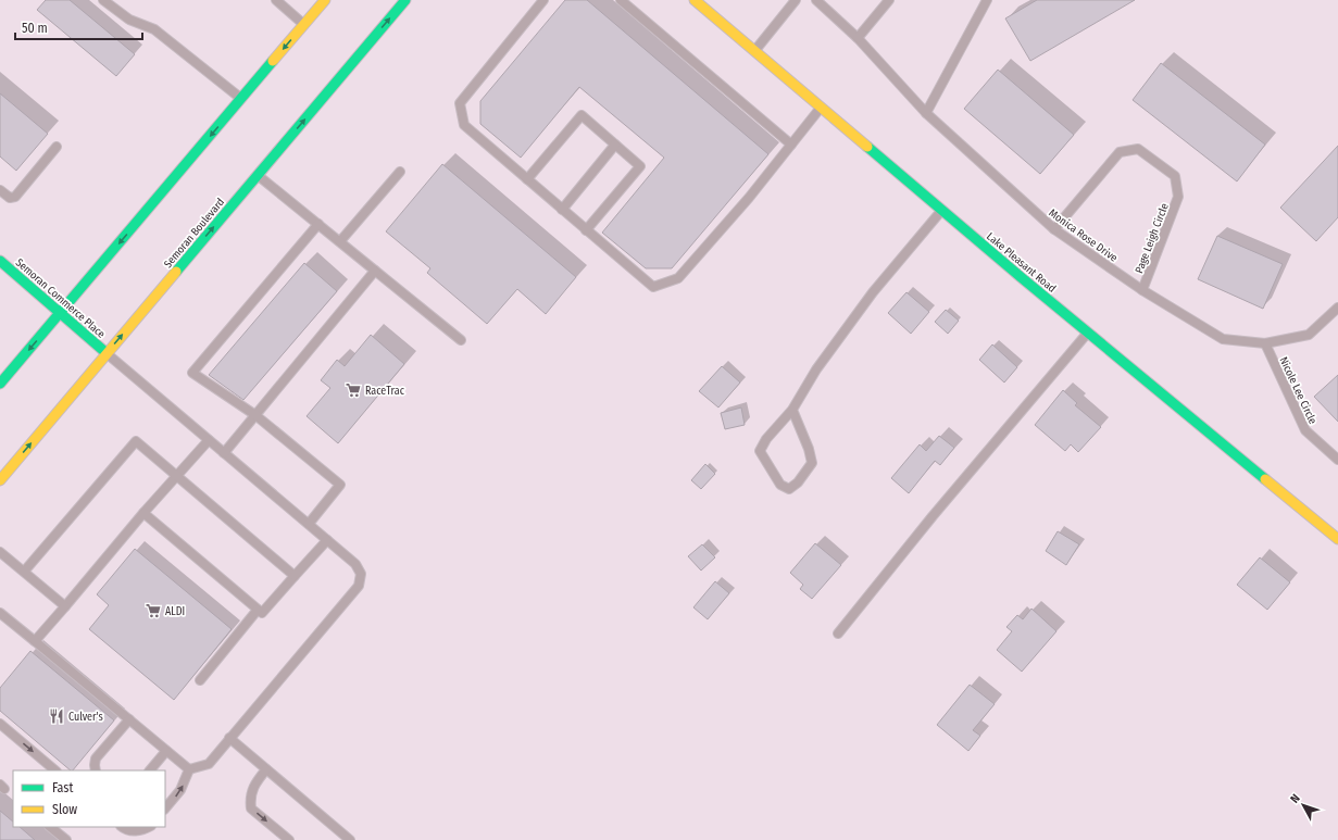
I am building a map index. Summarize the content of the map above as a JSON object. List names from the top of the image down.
{
  "streets": {
    "main road": ["Semoran Boulevard", "Lake Pleasant Road", "Semoran Commerce Place"],
    "lane": ["Monica Rose Drive", "Page Leigh Circle", "Nicole Lee Circle"]
  },
  "crossings": [
    ["Semoran Boulevard", "Semoran Commerce Place"],
    ["Monica Rose Drive", "Page Leigh Circle"],
    ["Monica Rose Drive", "Nicole Lee Circle"]
  ],
  "places": {
    "supermarket": ["RaceTrac", "ALDI"],
    "restaurant": ["Culver's"]
  },
  "legend": ["Fast", "Slow"],
  "scale_bar": "50 m",
  "north": "top left"
}
